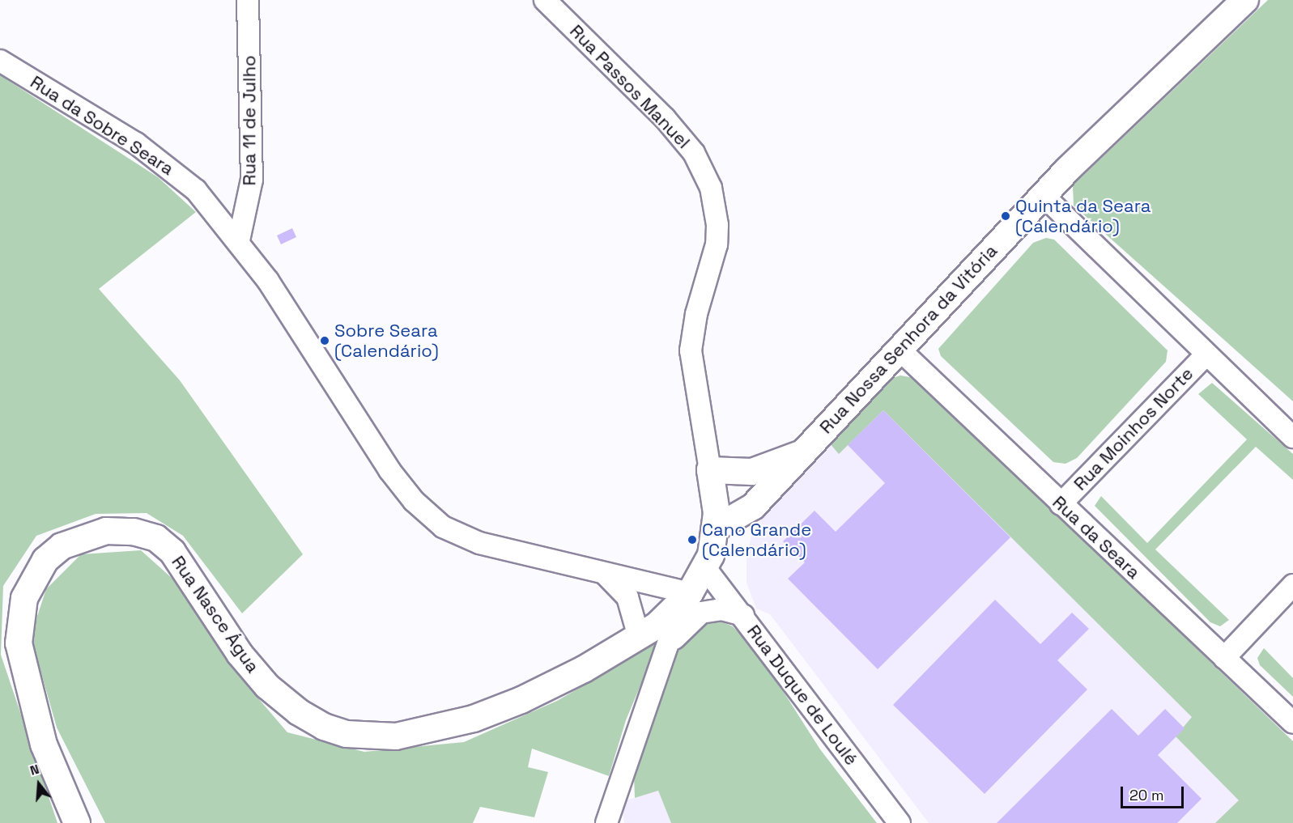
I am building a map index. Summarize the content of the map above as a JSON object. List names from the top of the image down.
{
  "streets": {
    "main road": ["Rua Passos Manuel", "Rua Nossa Senhora da Vitória", "Rua Nasce Água"],
    "street": [
      "Rua 11 de Julho",
      "Rua da Sobre Seara",
      "Rua Moinhos Norte",
      "Rua da Seara",
      "Rua Duque de Loulé"
    ]
  },
  "crossings": [
    ["Rua Passos Manuel", "Rua da Sobre Seara"],
    ["Rua Passos Manuel", "Rua Nossa Senhora da Vitória"],
    ["Rua Passos Manuel", "Rua Nasce Água"],
    ["Rua Passos Manuel", "Rua Duque de Loulé"],
    ["Rua 11 de Julho", "Rua da Sobre Seara"],
    ["Rua Nossa Senhora da Vitória", "Rua da Seara"],
    ["Rua Moinhos Norte", "Rua da Seara"]
  ],
  "places": ["Quinta da Seara (Calendário)", "Sobre Seara (Calendário)", "Cano Grande (Calendário)"],
  "scale_bar": "20 m",
  "north": "top"
}
